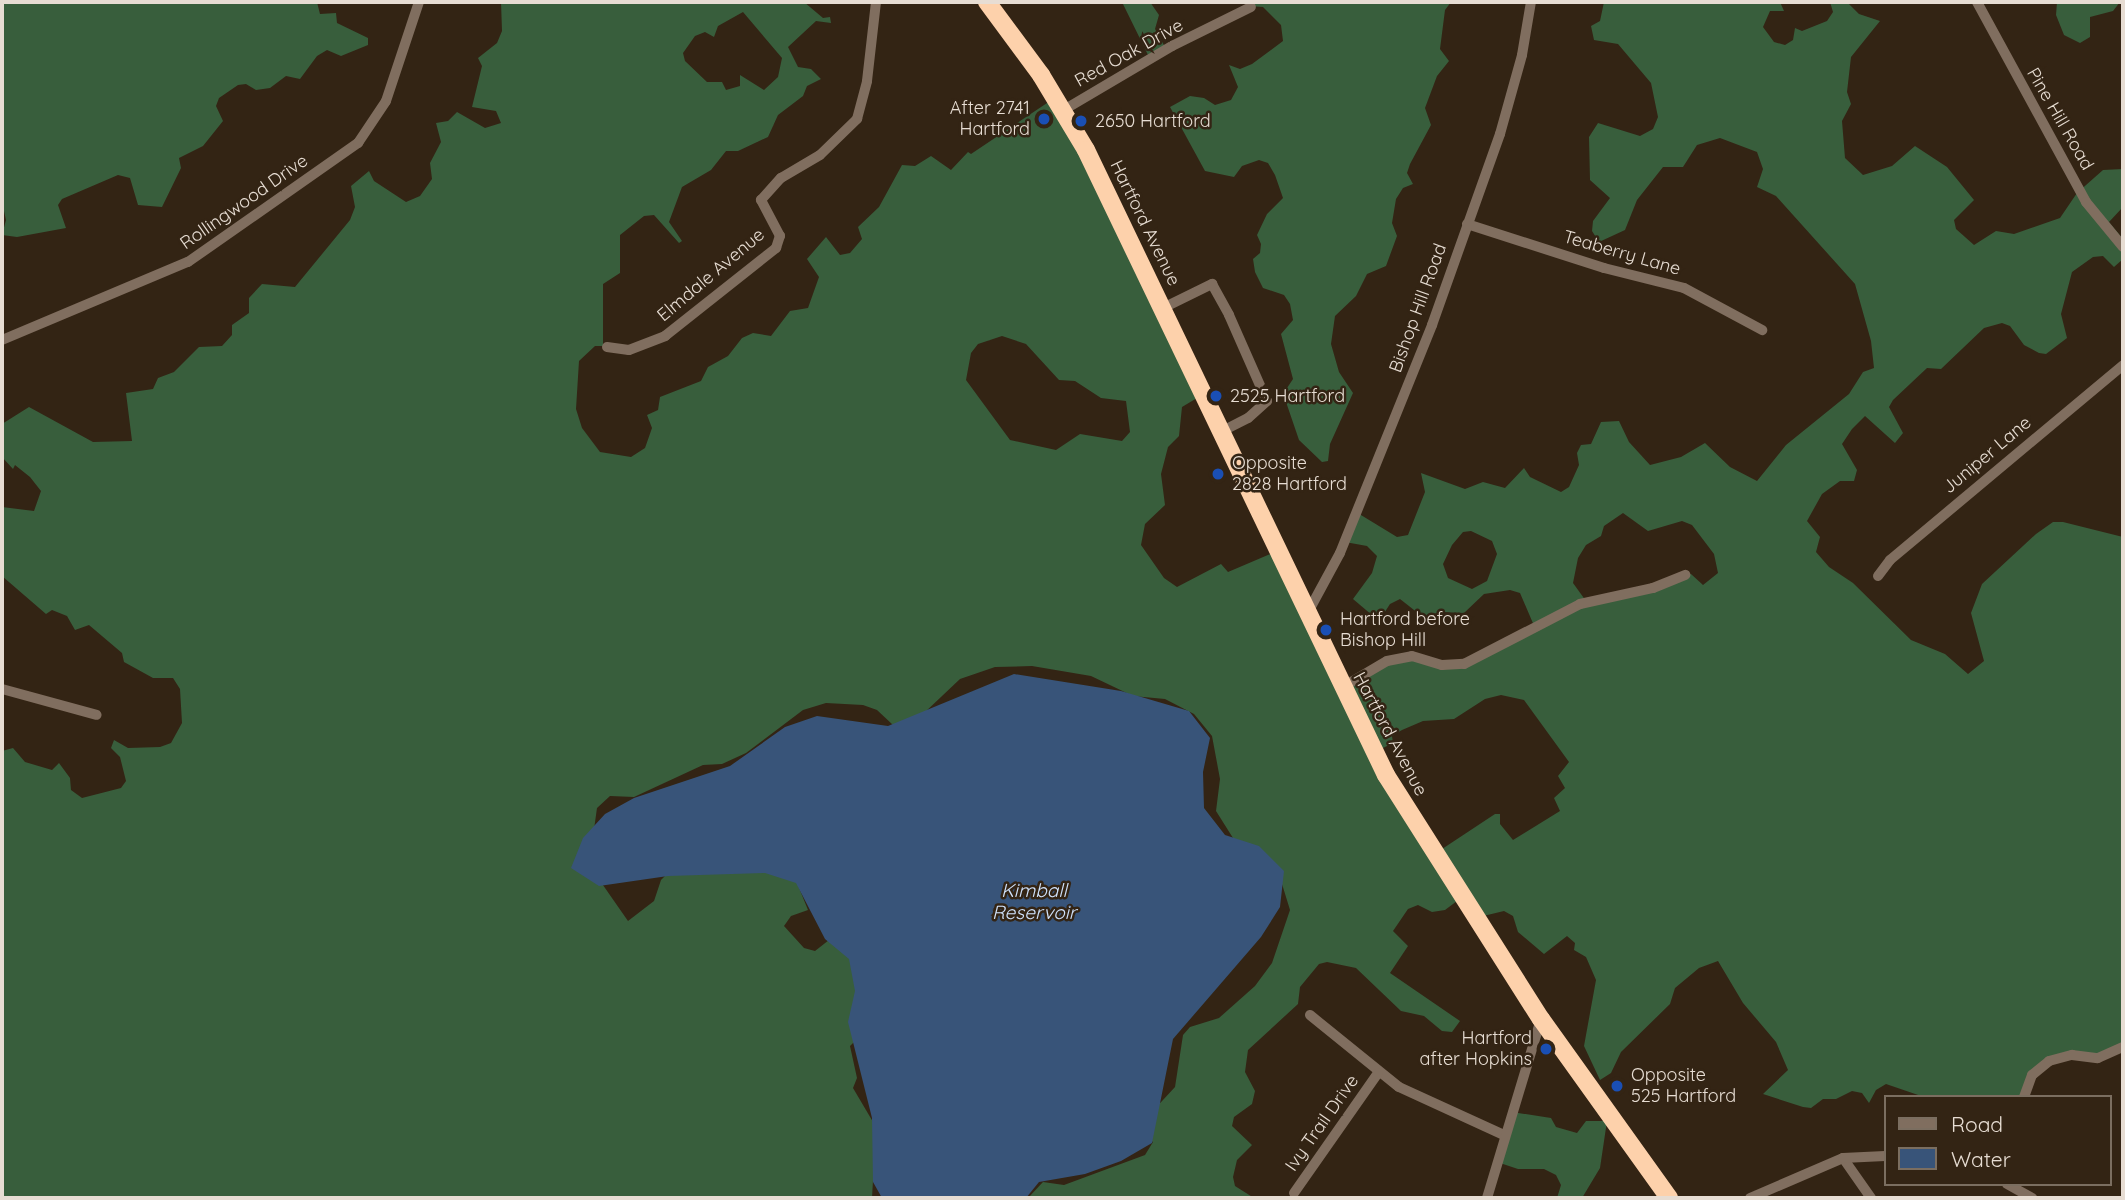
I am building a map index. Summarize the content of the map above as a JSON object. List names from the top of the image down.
{
  "streets": {
    "highway": ["Hartford Avenue"],
    "street": [
      "Red Oak Drive",
      "Pine Hill Road",
      "Rollingwood Drive",
      "Teaberry Lane",
      "Elmdale Avenue",
      "Bishop Hill Road",
      "Juniper Lane",
      "Ivy Trail Drive"
    ]
  },
  "crossings": [
    ["Red Oak Drive", "Hartford Avenue"],
    ["Hartford Avenue", "Bishop Hill Road"],
    ["Teaberry Lane", "Bishop Hill Road"]
  ],
  "water": ["Kimball Reservoir"],
  "places": [
    "After 2741 Hartford",
    "2650 Hartford",
    "2525 Hartford",
    "Opposite 2828 Hartford",
    "Hartford before Bishop Hill",
    "Hartford after Hopkins",
    "Opposite 525 Hartford"
  ],
  "legend": ["Road", "Water"]
}
